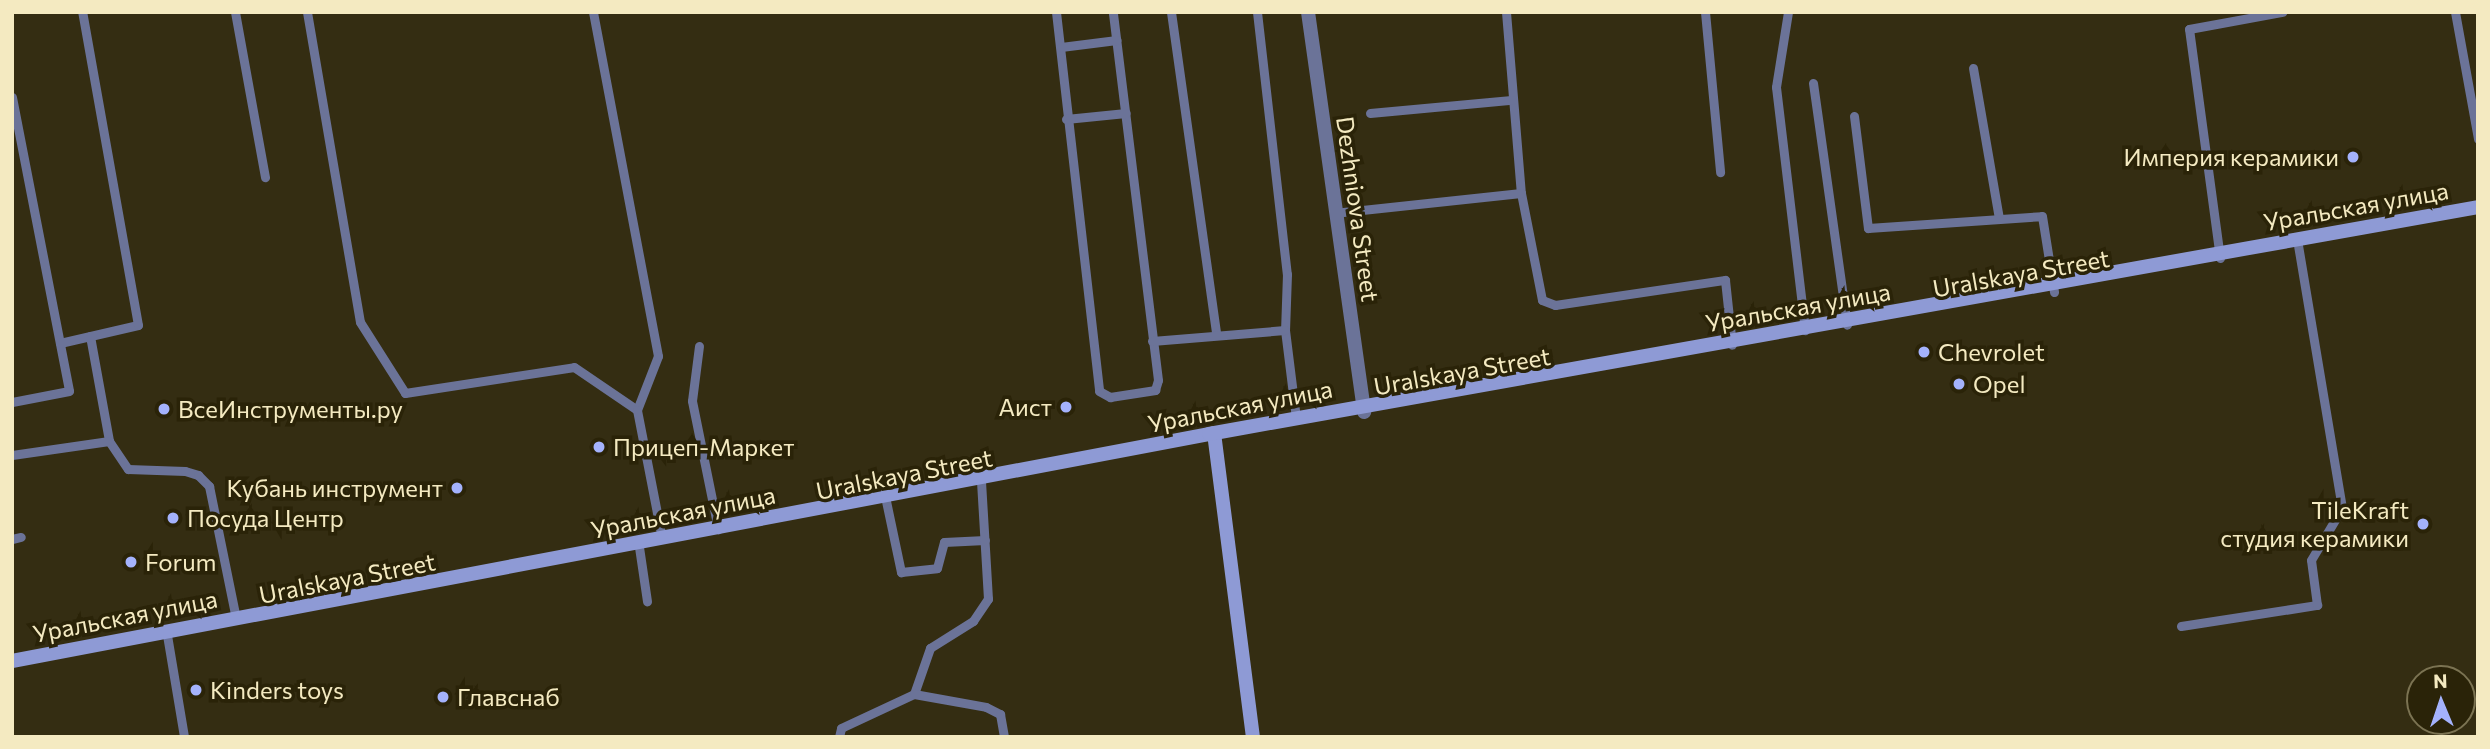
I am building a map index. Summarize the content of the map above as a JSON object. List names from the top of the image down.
{
  "streets": {
    "main road": ["Уральская улица", "Uralskaya Street"],
    "street": ["Dezhniova Street"]
  },
  "crossings": [
    ["Уральская улица", "Dezhniova Street"],
    ["Уральская улица", "Uralskaya Street"],
    ["Dezhniova Street", "Uralskaya Street"]
  ],
  "places": [
    "Империя керамики",
    "Chevrolet",
    "Opel",
    "Аист",
    "ВсеИнструменты.ру",
    "Прицеп-Маркет",
    "Кубань инструмент",
    "Посуда Центр",
    "TileKraft студия керамики",
    "Forum",
    "Kinders toys",
    "Главснаб"
  ],
  "north": "top"
}
